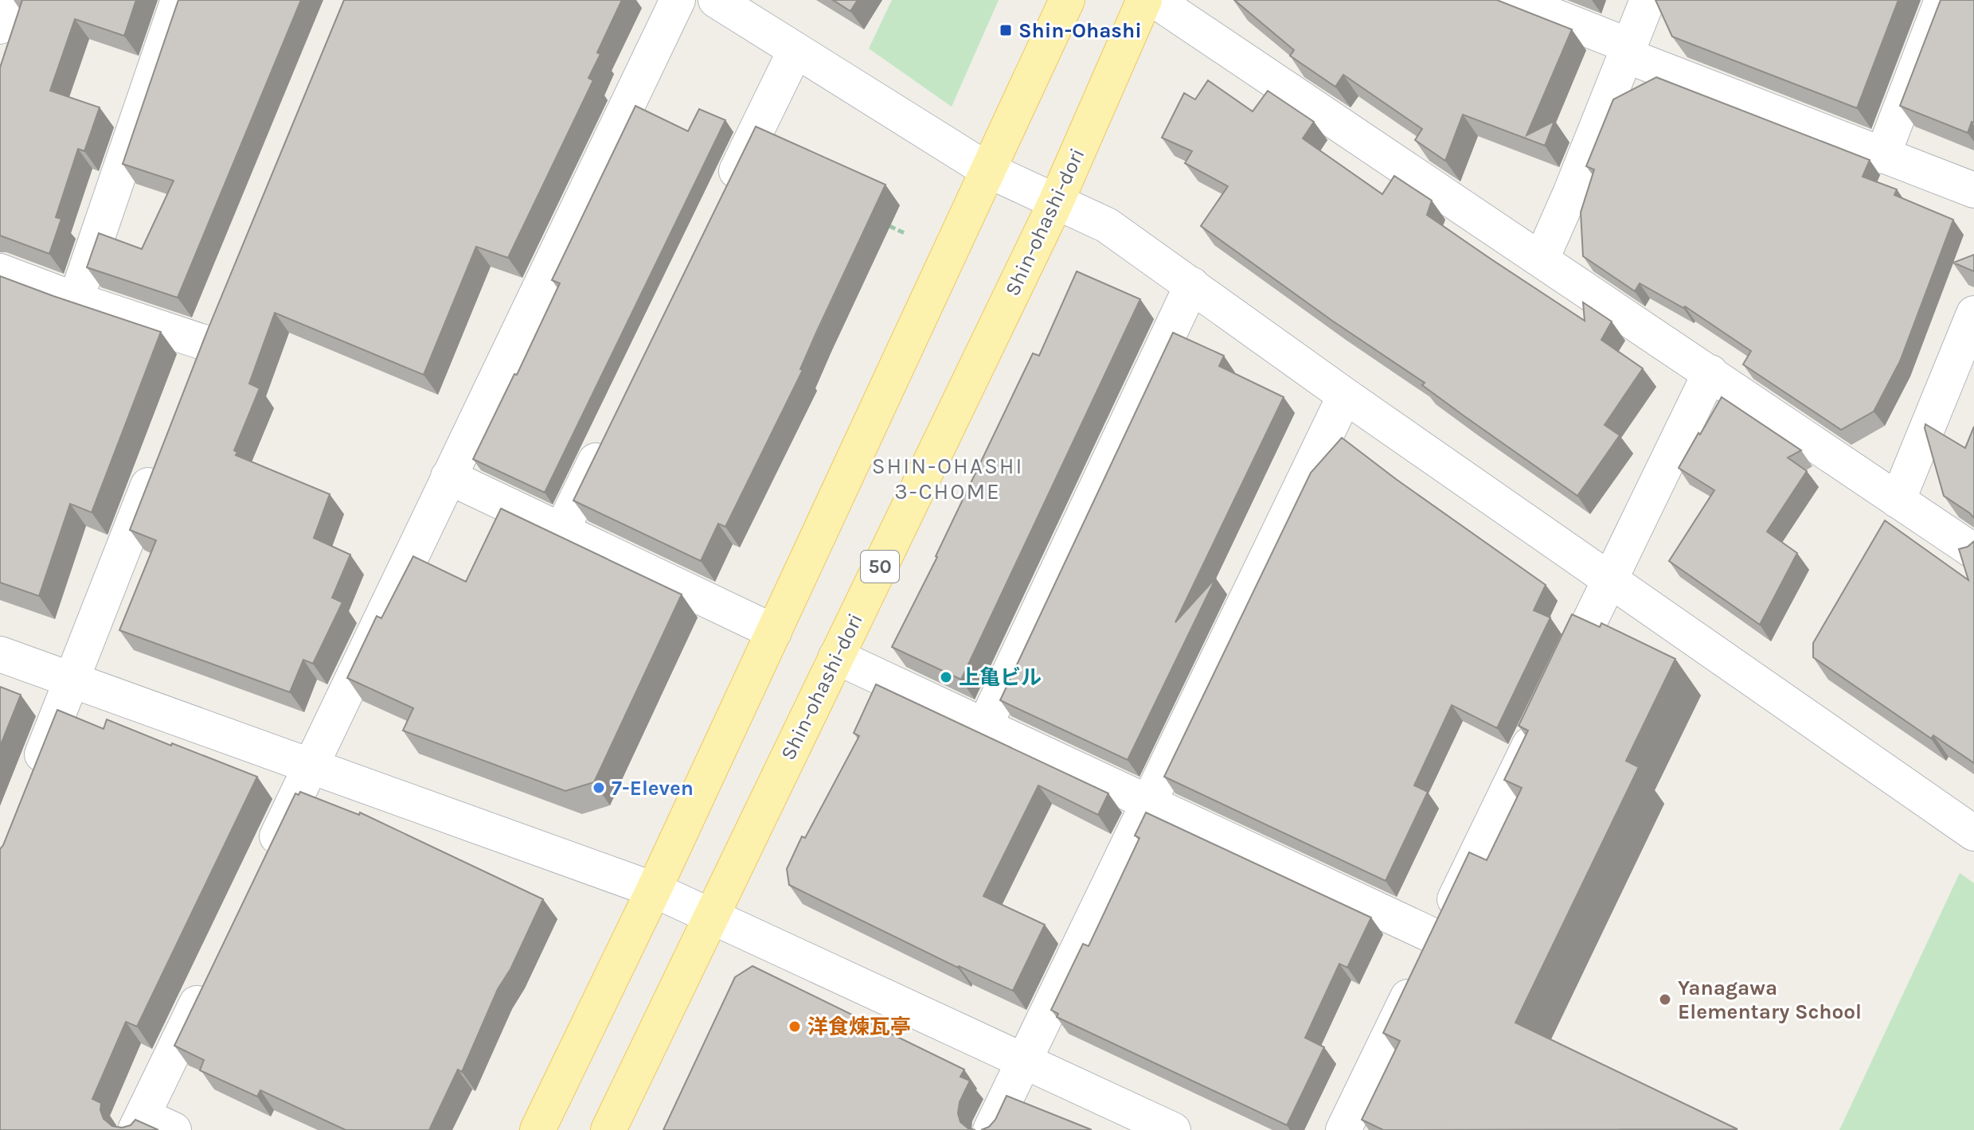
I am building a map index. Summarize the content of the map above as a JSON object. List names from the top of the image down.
{
  "streets": {
    "main road": ["Shin-ohashi-dori", "50"]
  },
  "districts": ["SHIN-OHASHI 3-CHOME"],
  "places": {
    "transit": ["Shin-Ohashi"],
    "other": [
      "上亀ビル",
      "7-Eleven",
      "Yanagawa Elementary School",
      "洋食煉瓦亭"
    ]
  }
}
